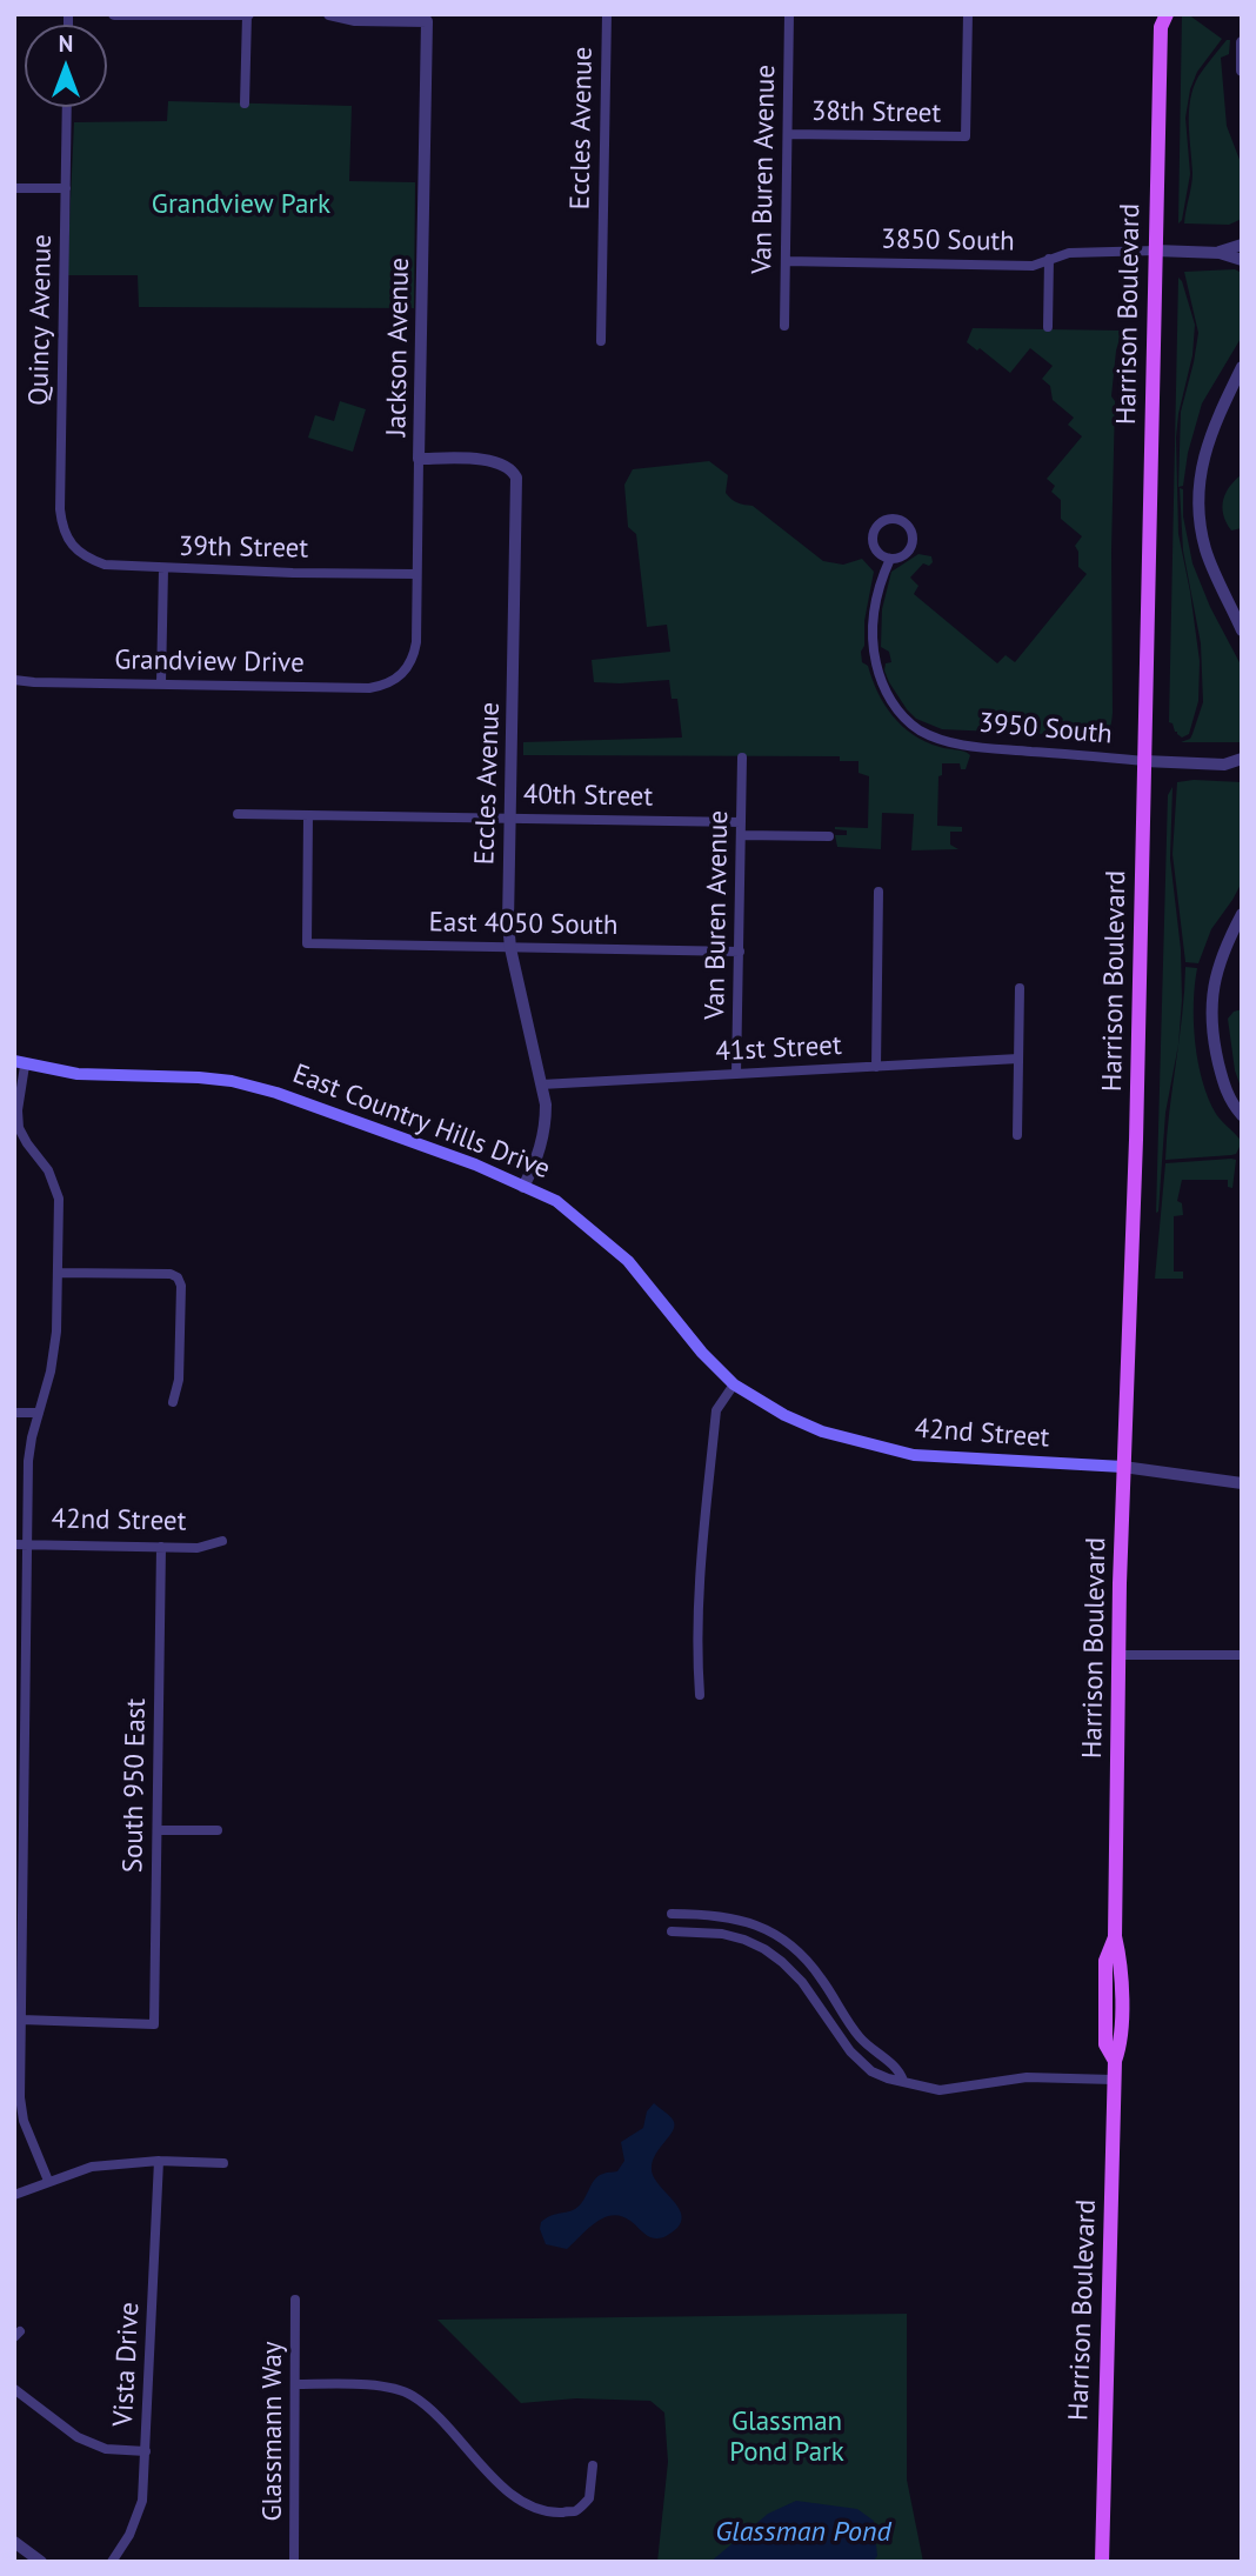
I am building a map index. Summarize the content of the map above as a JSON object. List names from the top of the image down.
{
  "streets": {
    "main road": ["Harrison Boulevard", "East Country Hills Drive", "42nd Street"],
    "street": [
      "38th Street",
      "Eccles Avenue",
      "Van Buren Avenue",
      "3850 South",
      "Quincy Avenue",
      "Jackson Avenue",
      "39th Street",
      "Grandview Drive",
      "3950 South",
      "40th Street",
      "East 4050 South",
      "41st Street",
      "South 950 East",
      "Vista Drive",
      "Glassmann Way"
    ]
  },
  "crossings": [
    ["38th Street", "Van Buren Avenue"],
    ["Eccles Avenue", "Jackson Avenue"],
    ["Eccles Avenue", "40th Street"],
    ["Eccles Avenue", "East 4050 South"],
    ["Eccles Avenue", "41st Street"],
    ["Eccles Avenue", "East Country Hills Drive"],
    ["Van Buren Avenue", "3850 South"],
    ["Van Buren Avenue", "40th Street"],
    ["Van Buren Avenue", "East 4050 South"],
    ["Van Buren Avenue", "41st Street"],
    ["3850 South", "Harrison Boulevard"],
    ["Harrison Boulevard", "3950 South"],
    ["Harrison Boulevard", "42nd Street"],
    ["Quincy Avenue", "39th Street"],
    ["Jackson Avenue", "39th Street"],
    ["Jackson Avenue", "Grandview Drive"],
    ["40th Street", "East 4050 South"],
    ["East Country Hills Drive", "42nd Street"],
    ["42nd Street", "South 950 East"]
  ],
  "water": ["Glassman Pond"],
  "parks": ["Grandview Park", "Glassman Pond Park"],
  "north": "top"
}
